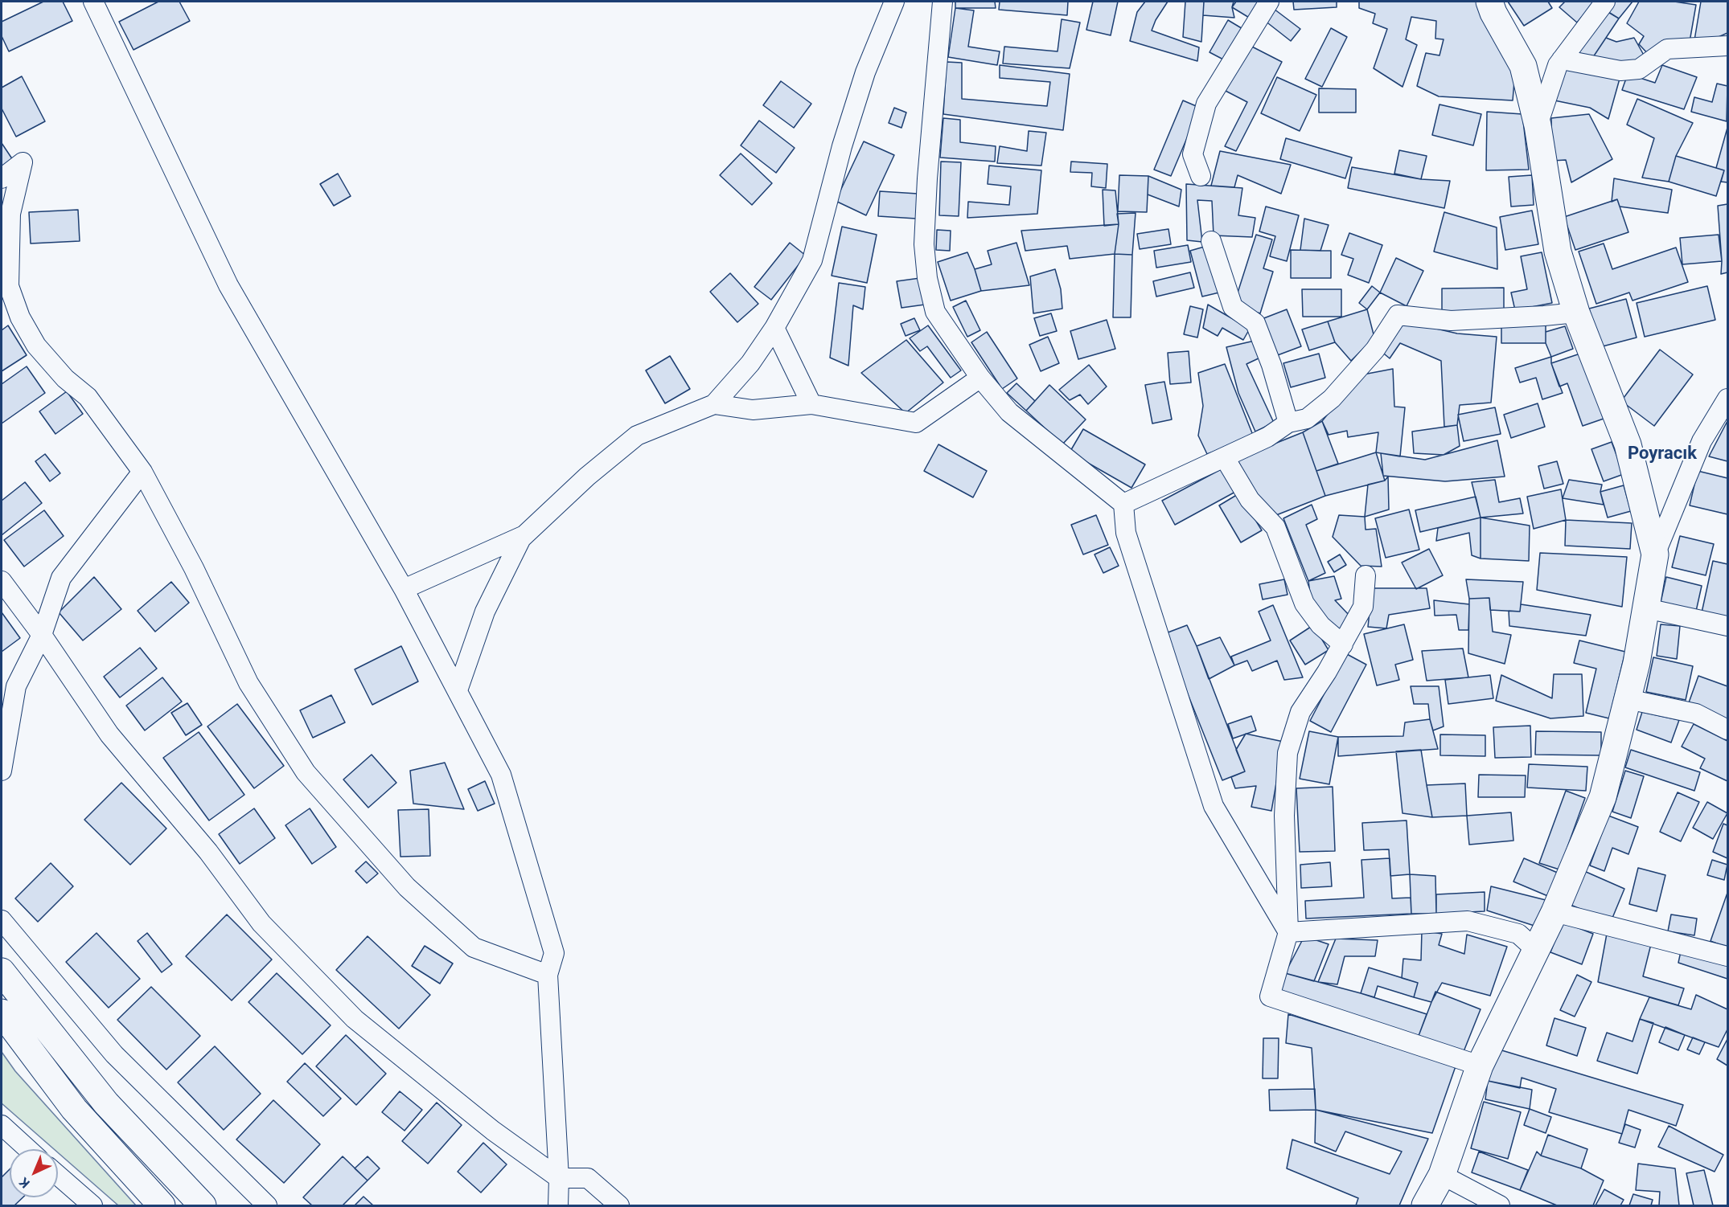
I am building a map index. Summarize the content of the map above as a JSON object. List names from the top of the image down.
{
  "districts": ["Poyracık"],
  "north": "bottom left"
}
